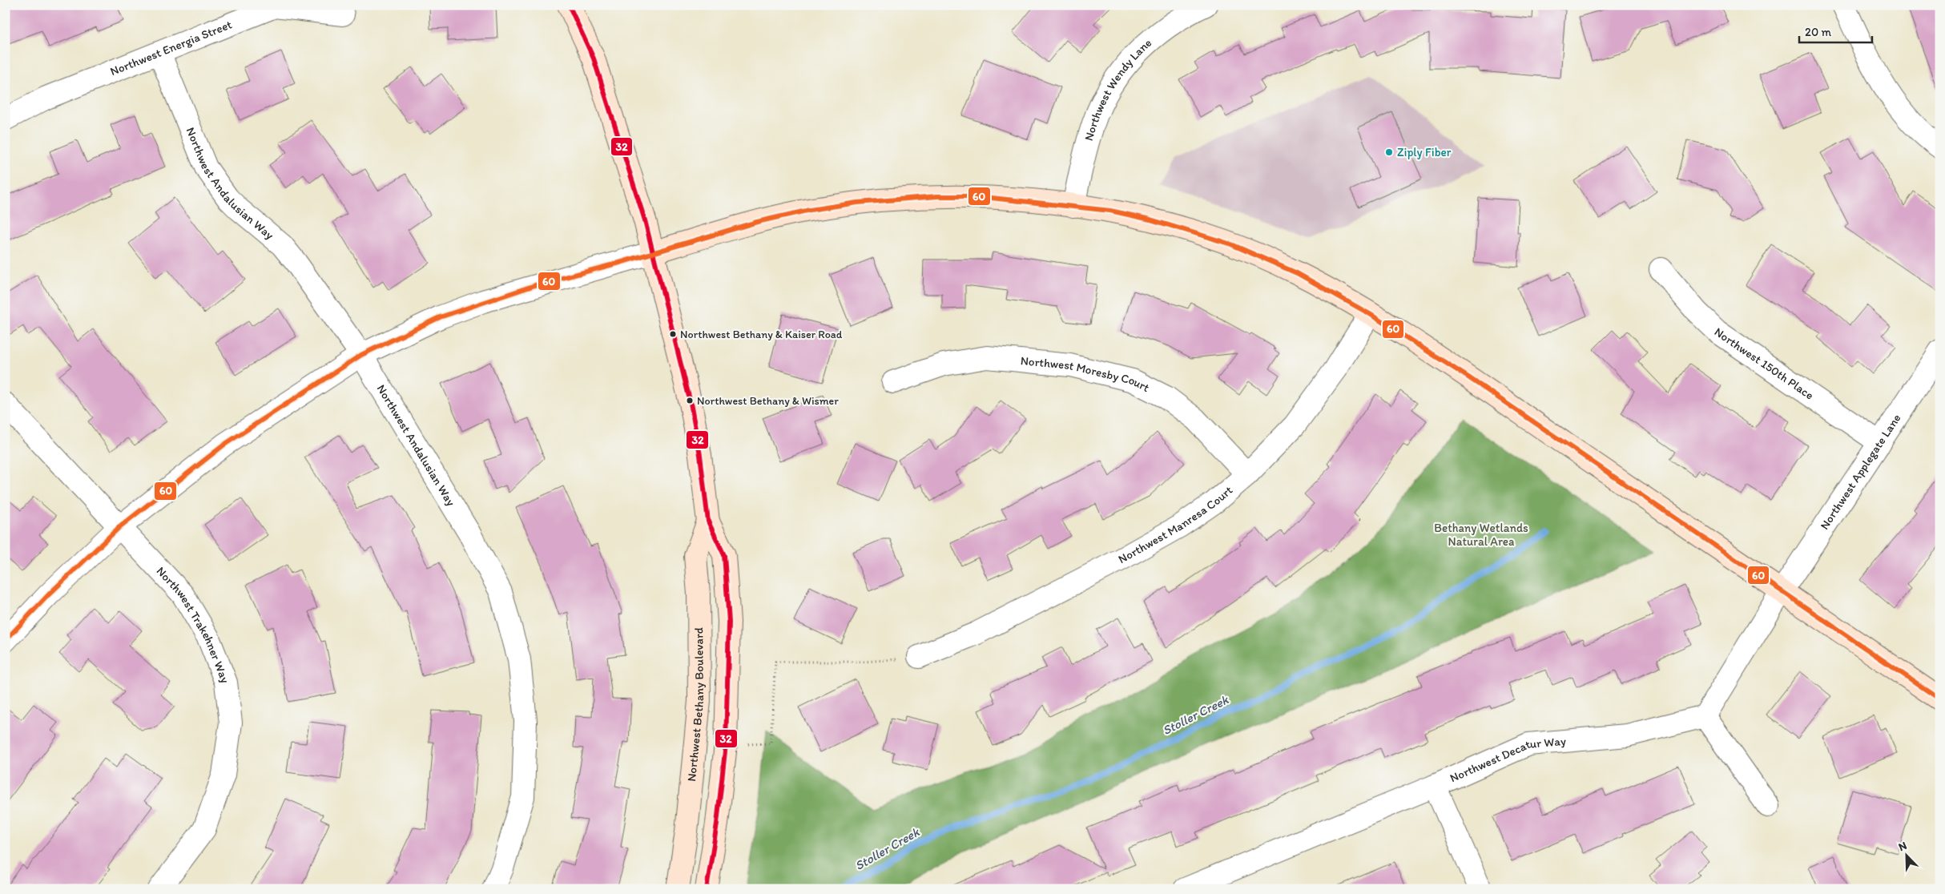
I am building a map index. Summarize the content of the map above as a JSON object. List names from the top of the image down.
{
  "streets": {
    "main road": ["Northwest Bethany Boulevard"],
    "street": [
      "Northwest Energia Street",
      "Northwest Wendy Lane",
      "Northwest Andalusian Way",
      "Northwest 150th Place",
      "Northwest Moresby Court",
      "Northwest Applegate Lane",
      "Northwest Manresa Court",
      "Northwest Trakehner Way",
      "Northwest Decatur Way"
    ]
  },
  "crossings": [
    ["Northwest Energia Street", "Northwest Andalusian Way"],
    ["Northwest 150th Place", "Northwest Applegate Lane"],
    ["Northwest Moresby Court", "Northwest Manresa Court"]
  ],
  "water": ["Stoller Creek"],
  "parks": ["Bethany Wetlands Natural Area"],
  "places": ["Ziply Fiber", "Northwest Bethany & Kaiser Road", "Northwest Bethany & Wismer"],
  "lines": ["transit line 32", "transit line 60"],
  "scale_bar": "20 m",
  "north": "top left"
}
